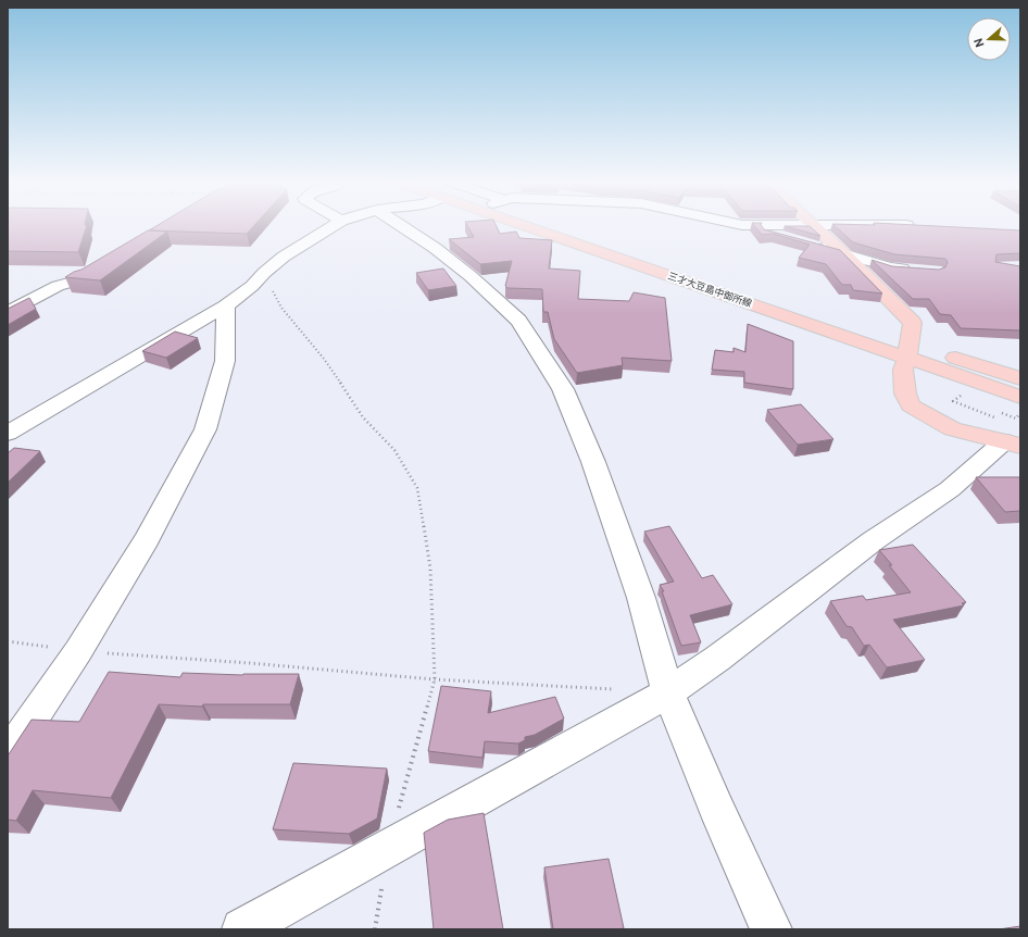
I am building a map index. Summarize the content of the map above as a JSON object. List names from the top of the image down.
{
  "streets": {
    "main road": ["三才大豆島中御所線"]
  },
  "north": "left"
}
